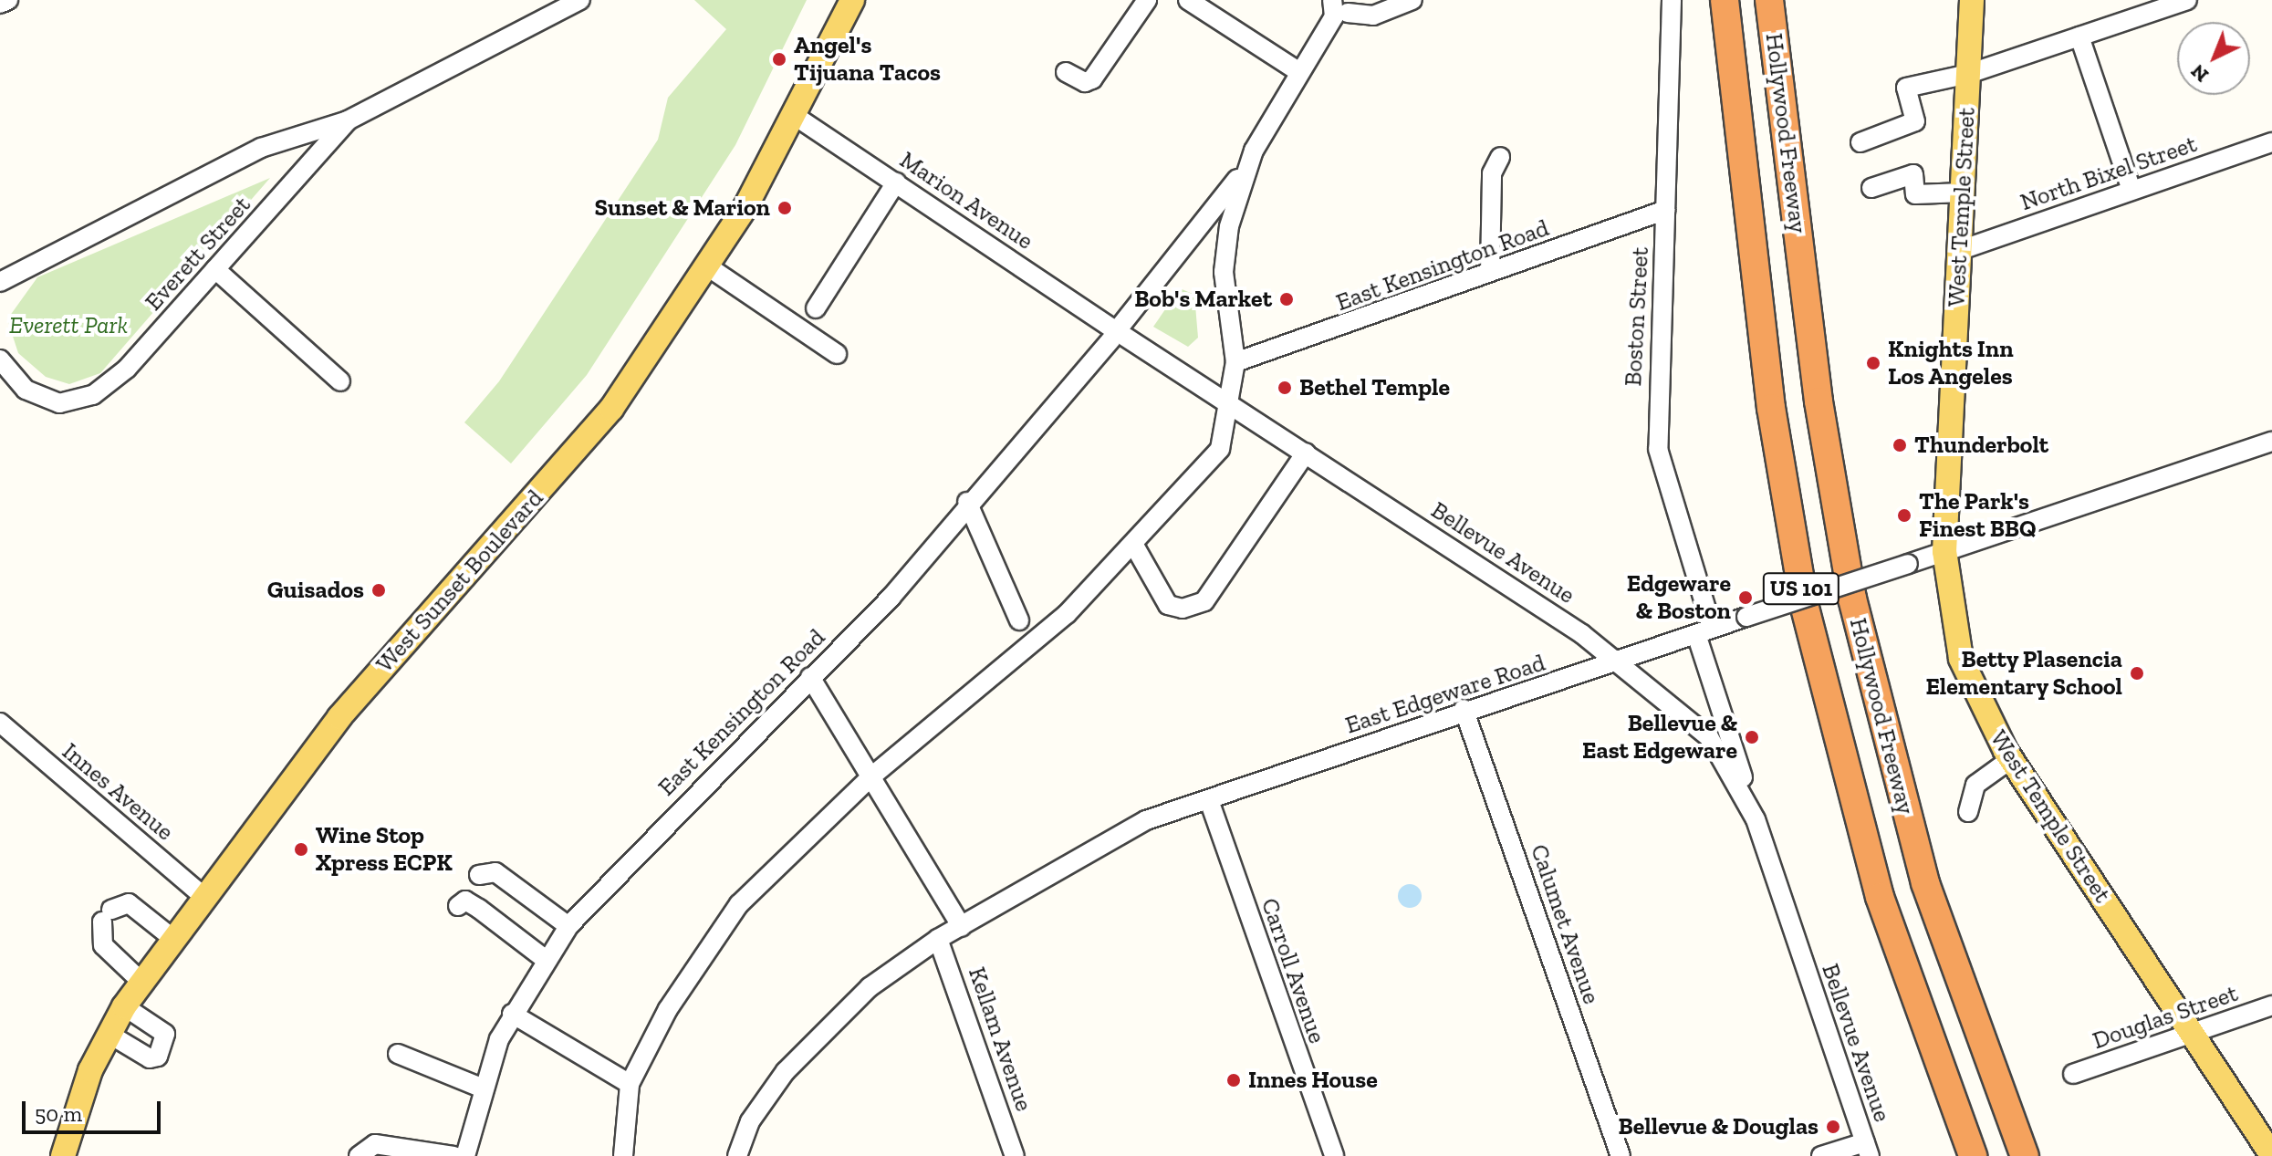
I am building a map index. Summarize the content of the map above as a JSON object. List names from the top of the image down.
{
  "streets": {
    "highway": ["Hollywood Freeway", "US 101"],
    "main road": ["West Temple Street", "West Sunset Boulevard"],
    "street": [
      "North Bixel Street",
      "Marion Avenue",
      "Everett Street",
      "East Kensington Road",
      "Boston Street",
      "Bellevue Avenue",
      "East Edgeware Road",
      "Innes Avenue",
      "Calumet Avenue",
      "Carroll Avenue",
      "Douglas Street",
      "Kellam Avenue"
    ]
  },
  "crossings": [
    ["North Bixel Street", "West Temple Street"],
    ["Marion Avenue", "East Kensington Road"],
    ["Marion Avenue", "Bellevue Avenue"],
    ["Marion Avenue", "West Sunset Boulevard"],
    ["West Temple Street", "East Edgeware Road"],
    ["West Temple Street", "Douglas Street"],
    ["East Kensington Road", "Boston Street"],
    ["Boston Street", "Bellevue Avenue"],
    ["Boston Street", "East Edgeware Road"],
    ["Bellevue Avenue", "East Edgeware Road"],
    ["West Sunset Boulevard", "Innes Avenue"],
    ["East Edgeware Road", "Calumet Avenue"],
    ["East Edgeware Road", "Carroll Avenue"],
    ["East Edgeware Road", "Kellam Avenue"]
  ],
  "parks": ["Everett Park"],
  "places": [
    "Angel's Tijuana Tacos",
    "Sunset & Marion",
    "Bob's Market",
    "Knights Inn Los Angeles",
    "Bethel Temple",
    "Thunderbolt",
    "The Park's Finest BBQ",
    "Guisados",
    "Edgeware & Boston",
    "Betty Plasencia Elementary School",
    "Bellevue & East Edgeware",
    "Wine Stop Xpress ECPK",
    "Innes House",
    "Bellevue & Douglas"
  ],
  "scale_bar": "50 m",
  "north": "bottom left"
}
